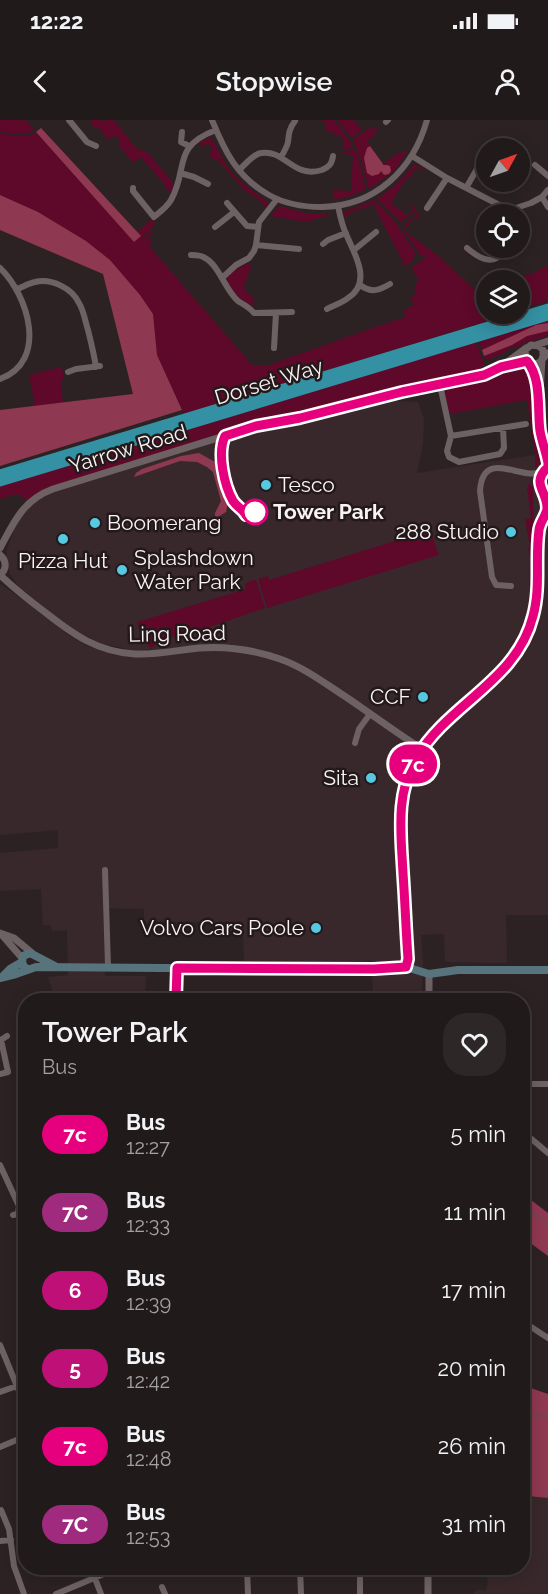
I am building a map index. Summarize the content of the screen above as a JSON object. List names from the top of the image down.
{
  "streets": {
    "highway": ["Dorset Way"],
    "street": ["Yarrow Road", "Ling Road"]
  },
  "places": [
    "Tesco",
    "Tower Park",
    "Boomerang",
    "288 Studio",
    "Pizza Hut",
    "Splashdown Water Park",
    "CCF",
    "Sita",
    "Volvo Cars Poole"
  ],
  "lines": ["bus line 7c"],
  "north": "top right",
  "page": {
    "status": "12:22",
    "header": "Stopwise",
    "on_map": "7c",
    "heading": ["Tower Park", "Bus"],
    "list": [
      {
        "mark": "7c",
        "name": "Bus",
        "note": "12:27",
        "value": "5 min"
      },
      {
        "mark": "7C",
        "name": "Bus",
        "note": "12:33",
        "value": "11 min"
      },
      {
        "mark": "6",
        "name": "Bus",
        "note": "12:39",
        "value": "17 min"
      },
      {
        "mark": "5",
        "name": "Bus",
        "note": "12:42",
        "value": "20 min"
      },
      {
        "mark": "7c",
        "name": "Bus",
        "note": "12:48",
        "value": "26 min"
      },
      {
        "mark": "7C",
        "name": "Bus",
        "note": "12:53",
        "value": "31 min"
      }
    ]
  }
}
